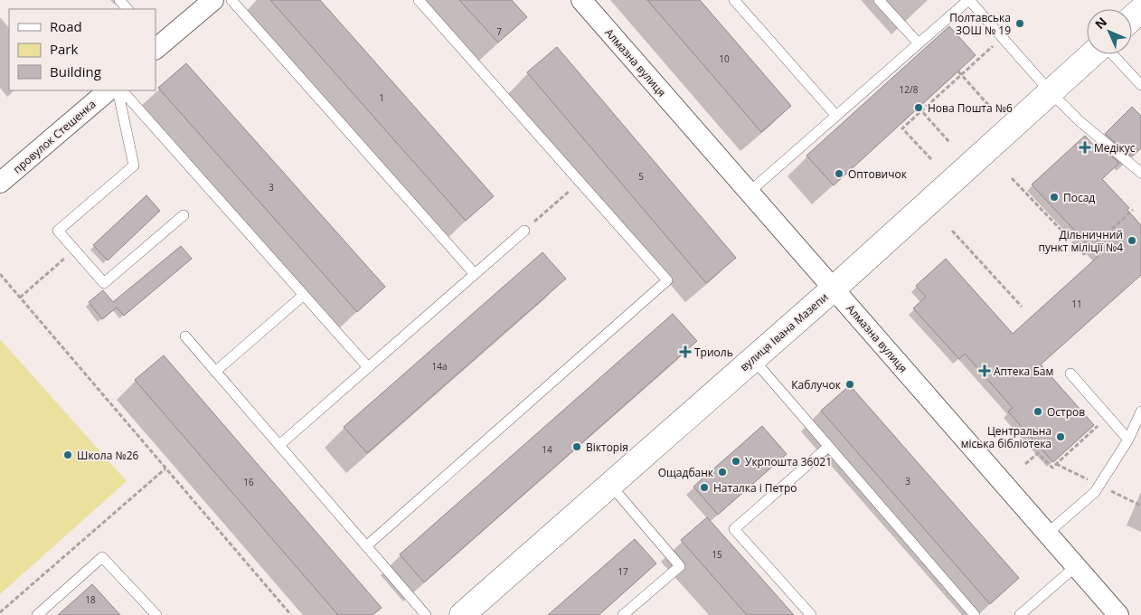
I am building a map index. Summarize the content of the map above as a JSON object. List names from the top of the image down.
{
  "streets": {
    "main road": ["вулиця Івана Мазепи"],
    "street": ["Алмазна вулиця", "провулок Стешенка"]
  },
  "crossings": [
    ["Алмазна вулиця", "вулиця Івана Мазепи"]
  ],
  "places": {
    "other": [
      "Полтавська ЗОШ № 19",
      "Нова Пошта №6",
      "Оптовичок",
      "Посад",
      "Дільничний пункт міліції №4",
      "Каблучок",
      "Остров",
      "Центральна міська бібліотека",
      "Вікторія",
      "Школа №26",
      "Укрпошта 36021",
      "Ощадбанк",
      "Наталка і Петро"
    ],
    "health": ["Медікус", "Триоль", "Аптека Бам"]
  },
  "house_numbers": [
    "7",
    "10",
    "12/8",
    "1",
    "5",
    "3",
    "11",
    "14а",
    "14",
    "3",
    "16",
    "15",
    "17",
    "18"
  ],
  "legend": ["Road", "Park", "Building"],
  "north": "top left"
}
